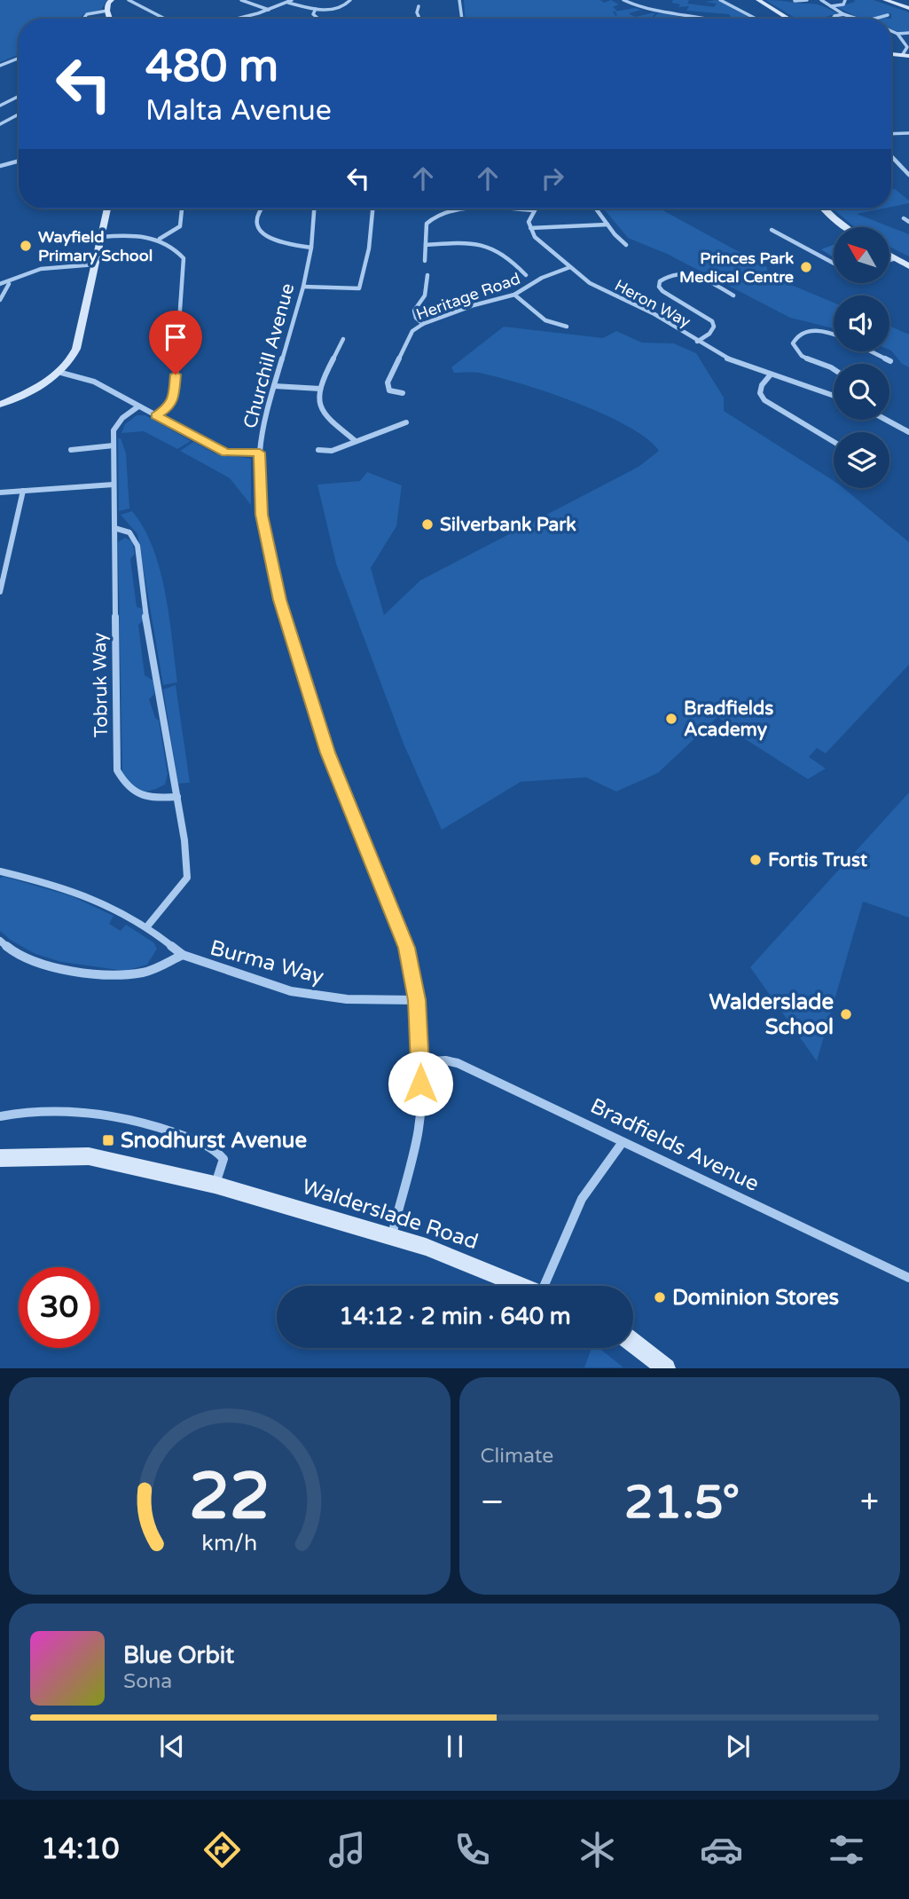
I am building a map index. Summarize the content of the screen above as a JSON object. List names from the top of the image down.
{
  "streets": {
    "street": [
      "Heritage Road",
      "Heron Way",
      "Churchill Avenue",
      "Tobruk Way",
      "Burma Way",
      "Bradfields Avenue",
      "Walderslade Road"
    ]
  },
  "crossings": [
    ["Heritage Road", "Heron Way"],
    ["Churchill Avenue", "Burma Way"],
    ["Churchill Avenue", "Bradfields Avenue"],
    ["Churchill Avenue", "Walderslade Road"]
  ],
  "places": {
    "other": [
      "Wayfield Primary School",
      "Princes Park Medical Centre",
      "Silverbank Park",
      "Bradfields Academy",
      "Fortis Trust",
      "Walderslade School",
      "Dominion Stores"
    ],
    "transit": ["Snodhurst Avenue"]
  },
  "north": "top left",
  "page": {
    "turn": ["480 m", "Malta Avenue"],
    "limit": "30",
    "trip": "14:12 · 2 min · 640 m",
    "tile": "Climate",
    "heat": ["−", "21.5°", "+"],
    "song": ["Blue Orbit", "Sona"],
    "tabs": "14:10",
    "gauge": ["22", "km/h"]
  }
}
